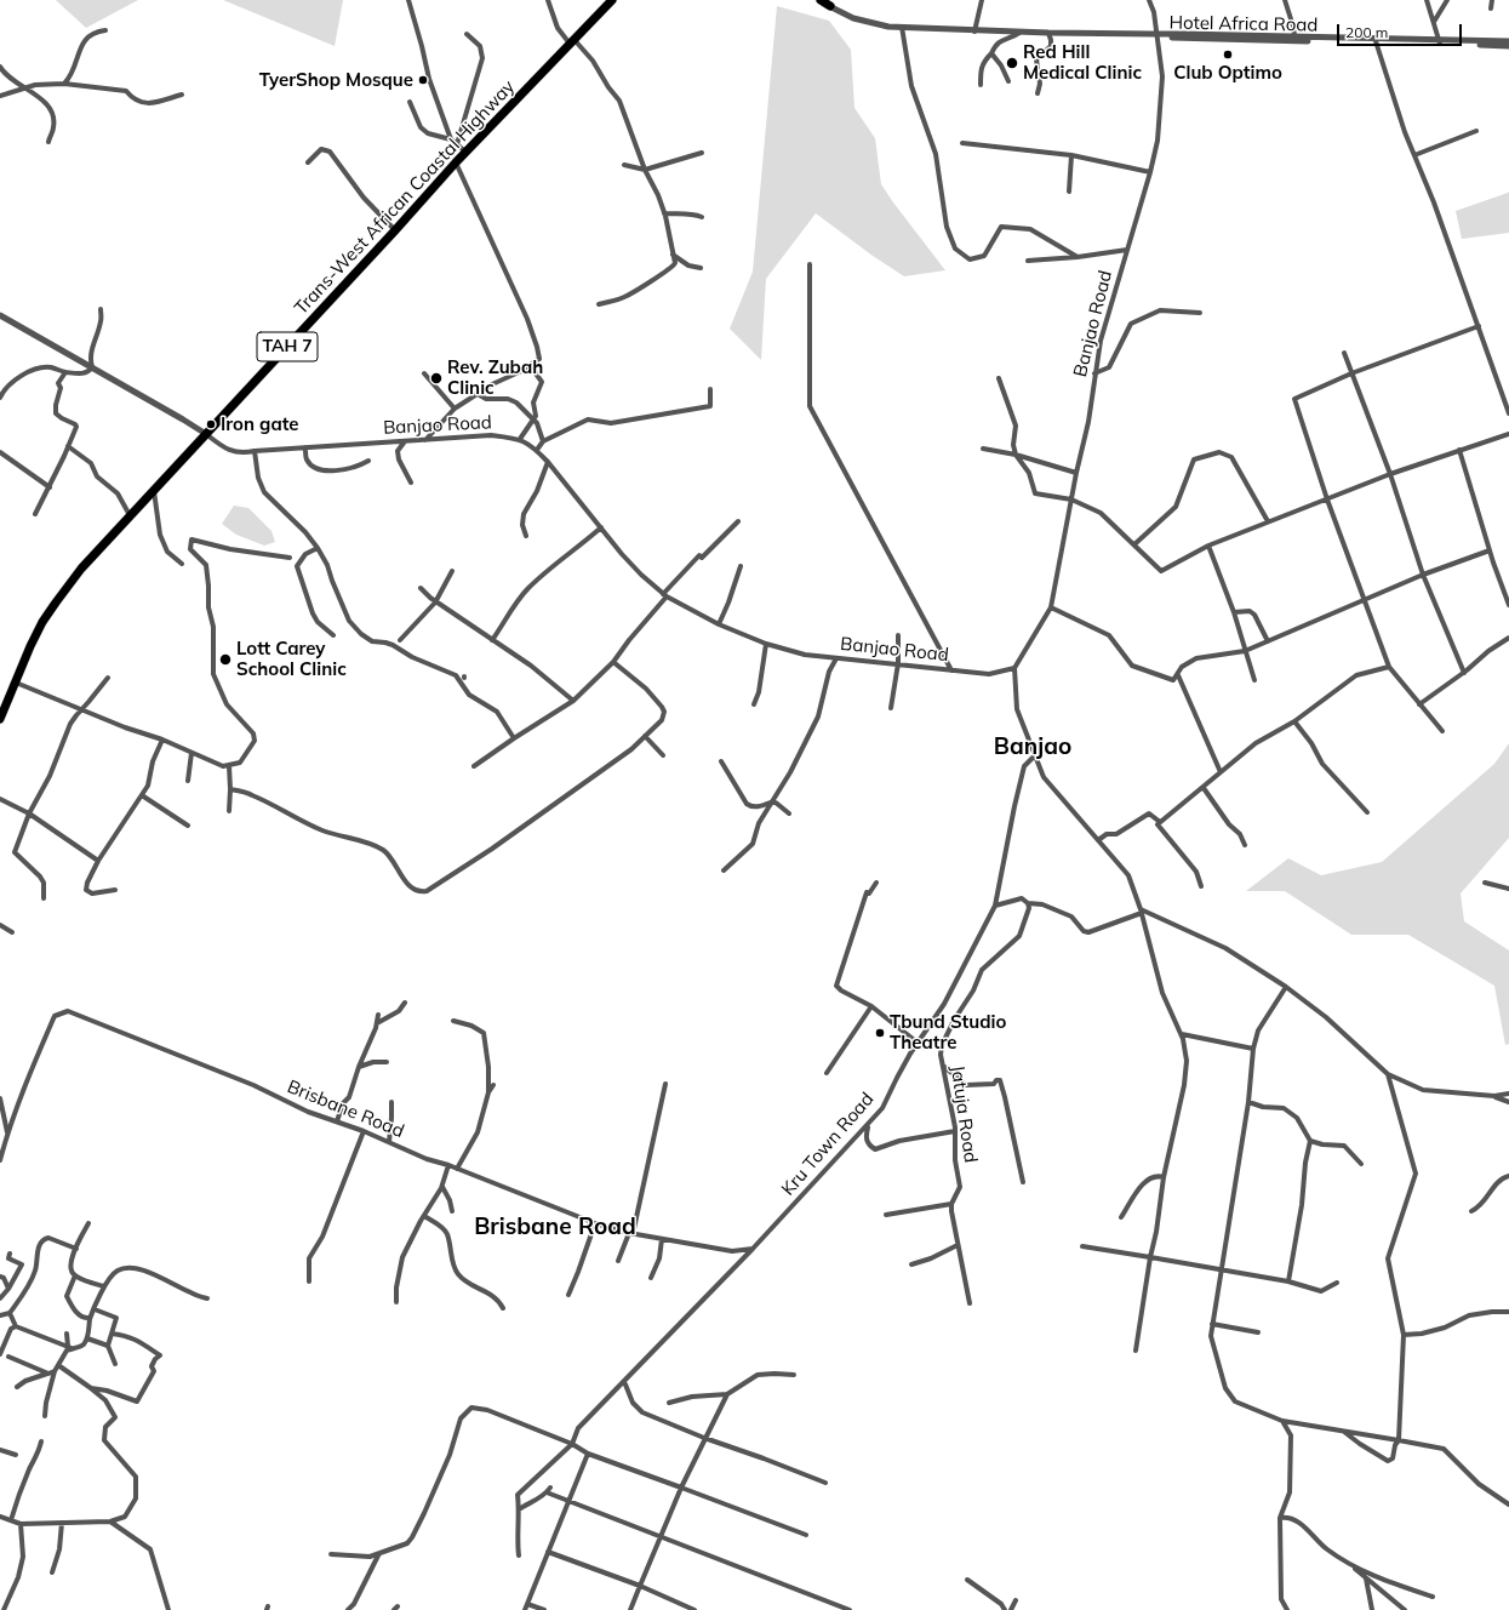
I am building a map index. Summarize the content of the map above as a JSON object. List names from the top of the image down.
{
  "streets": {
    "highway": ["Trans-West African Coastal Highway", "TAH 7"],
    "street": [
      "Hotel Africa Road",
      "Banjao Road",
      "Brisbane Road",
      "Jatuja Road",
      "Kru Town Road"
    ]
  },
  "crossings": [
    ["Hotel Africa Road", "Banjao Road"],
    ["Trans-West African Coastal Highway", "Banjao Road"],
    ["Brisbane Road", "Kru Town Road"]
  ],
  "districts": ["Banjao", "Brisbane Road"],
  "places": [
    "Club Optimo",
    "Red Hill Medical Clinic",
    "TyerShop Mosque",
    "Rev. Zubah Clinic",
    "Iron gate",
    "Lott Carey School Clinic",
    "Tbund Studio Theatre"
  ],
  "scale_bar": "200 m"
}
